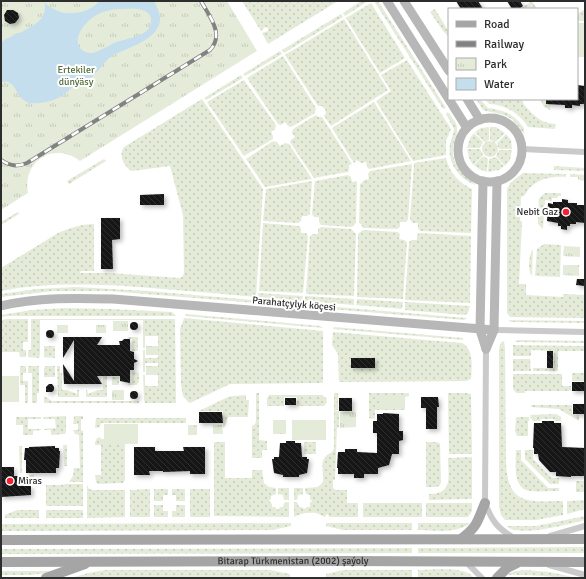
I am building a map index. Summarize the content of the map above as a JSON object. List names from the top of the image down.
{
  "streets": {
    "main road": ["Bitarap Türkmenistan (2002) şaýoly"],
    "street": ["Parahatçylyk köçesi"]
  },
  "parks": ["Ertekiler dünýäsy"],
  "places": ["Nebit Gaz", "Miras"],
  "legend": [
    "Road",
    "Railway",
    "Park",
    "Water"
  ]
}
